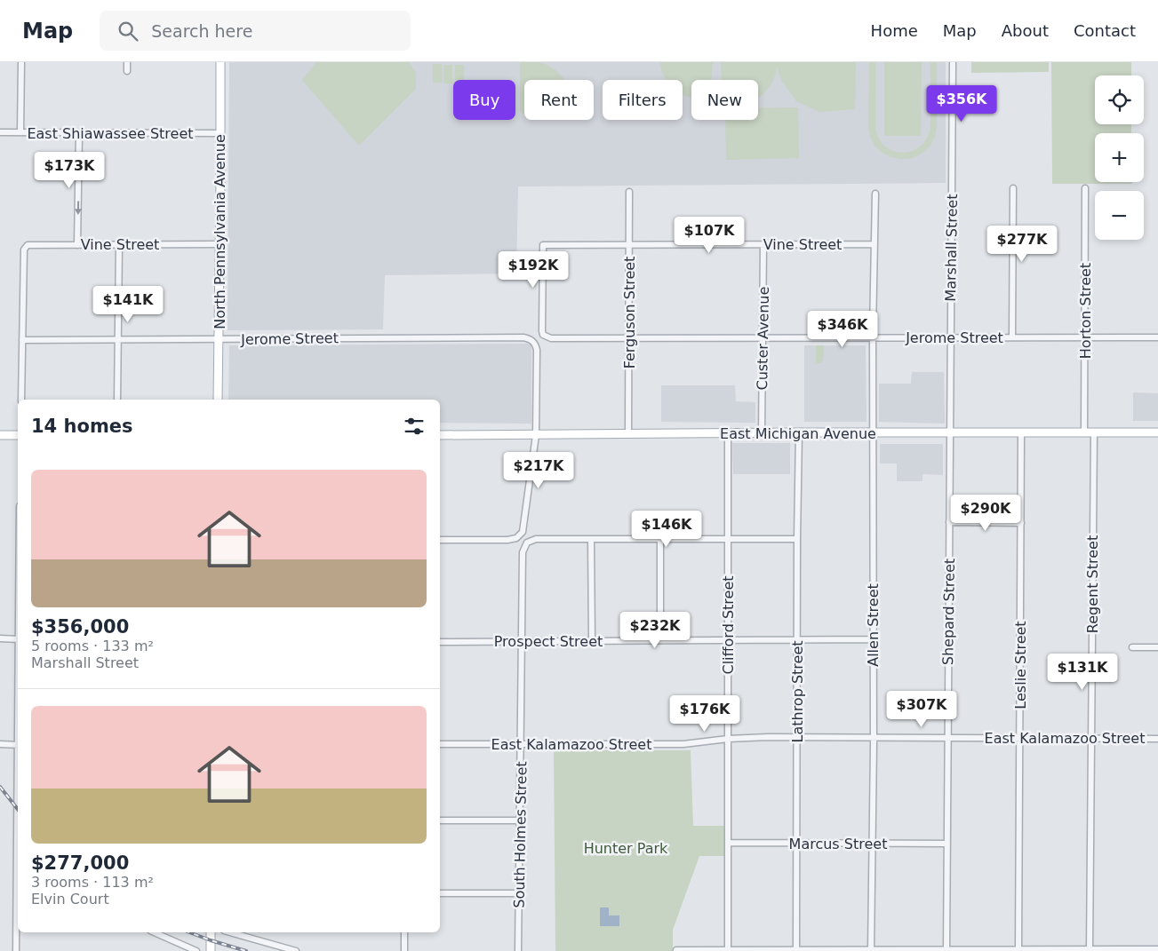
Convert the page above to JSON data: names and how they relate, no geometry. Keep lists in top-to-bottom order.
{
  "streets": {
    "main road": ["North Pennsylvania Avenue", "East Michigan Avenue"],
    "street": [
      "East Shiawassee Street",
      "Vine Street",
      "Marshall Street",
      "Horton Street",
      "Ferguson Street",
      "Jerome Street",
      "Custer Avenue",
      "Regent Street",
      "Shepard Street",
      "Clifford Street",
      "Allen Street",
      "Prospect Street",
      "Leslie Street",
      "Lathrop Street",
      "East Kalamazoo Street",
      "South Holmes Street",
      "Marcus Street"
    ]
  },
  "crossings": [
    ["East Shiawassee Street", "North Pennsylvania Avenue"],
    ["North Pennsylvania Avenue", "Vine Street"],
    ["North Pennsylvania Avenue", "Jerome Street"],
    ["Vine Street", "Ferguson Street"],
    ["Vine Street", "Jerome Street"],
    ["Vine Street", "Custer Avenue"],
    ["Vine Street", "Allen Street"],
    ["Marshall Street", "Jerome Street"],
    ["Marshall Street", "East Michigan Avenue"],
    ["Marshall Street", "Shepard Street"],
    ["Horton Street", "Jerome Street"],
    ["Horton Street", "East Michigan Avenue"],
    ["Ferguson Street", "Jerome Street"],
    ["Ferguson Street", "East Michigan Avenue"],
    ["Jerome Street", "Custer Avenue"],
    ["Jerome Street", "East Michigan Avenue"],
    ["Jerome Street", "Allen Street"],
    ["Custer Avenue", "East Michigan Avenue"],
    ["East Michigan Avenue", "Regent Street"],
    ["East Michigan Avenue", "Shepard Street"],
    ["East Michigan Avenue", "Clifford Street"],
    ["East Michigan Avenue", "Allen Street"],
    ["East Michigan Avenue", "Leslie Street"],
    ["East Michigan Avenue", "Lathrop Street"],
    ["Regent Street", "East Kalamazoo Street"],
    ["Shepard Street", "East Kalamazoo Street"],
    ["Shepard Street", "Marcus Street"],
    ["Clifford Street", "Prospect Street"],
    ["Clifford Street", "East Kalamazoo Street"],
    ["Clifford Street", "Marcus Street"],
    ["Allen Street", "Prospect Street"],
    ["Allen Street", "East Kalamazoo Street"],
    ["Allen Street", "Marcus Street"],
    ["Prospect Street", "Lathrop Street"],
    ["Prospect Street", "South Holmes Street"],
    ["Leslie Street", "East Kalamazoo Street"],
    ["Lathrop Street", "East Kalamazoo Street"],
    ["Lathrop Street", "Marcus Street"],
    ["East Kalamazoo Street", "South Holmes Street"]
  ],
  "parks": ["Hunter Park"],
  "page": {
    "header": "Map",
    "search": "Search here",
    "nav": [
      "Home",
      "Map",
      "About",
      "Contact"
    ],
    "map_buttons": ["+", "−"],
    "chip": [
      "Buy",
      "Rent",
      "Filters",
      "New"
    ],
    "price": [
      "$356K",
      "$173K",
      "$107K",
      "$277K",
      "$192K",
      "$141K",
      "$346K",
      "$217K",
      "$290K",
      "$146K",
      "$232K",
      "$131K",
      "$307K",
      "$176K"
    ],
    "heading": "14 homes",
    "list": [
      {
        "name": "$356,000",
        "note": "5 rooms · 133 m² · Marshall Street"
      },
      {
        "name": "$277,000",
        "note": "3 rooms · 113 m² · Elvin Court"
      }
    ]
  }
}
